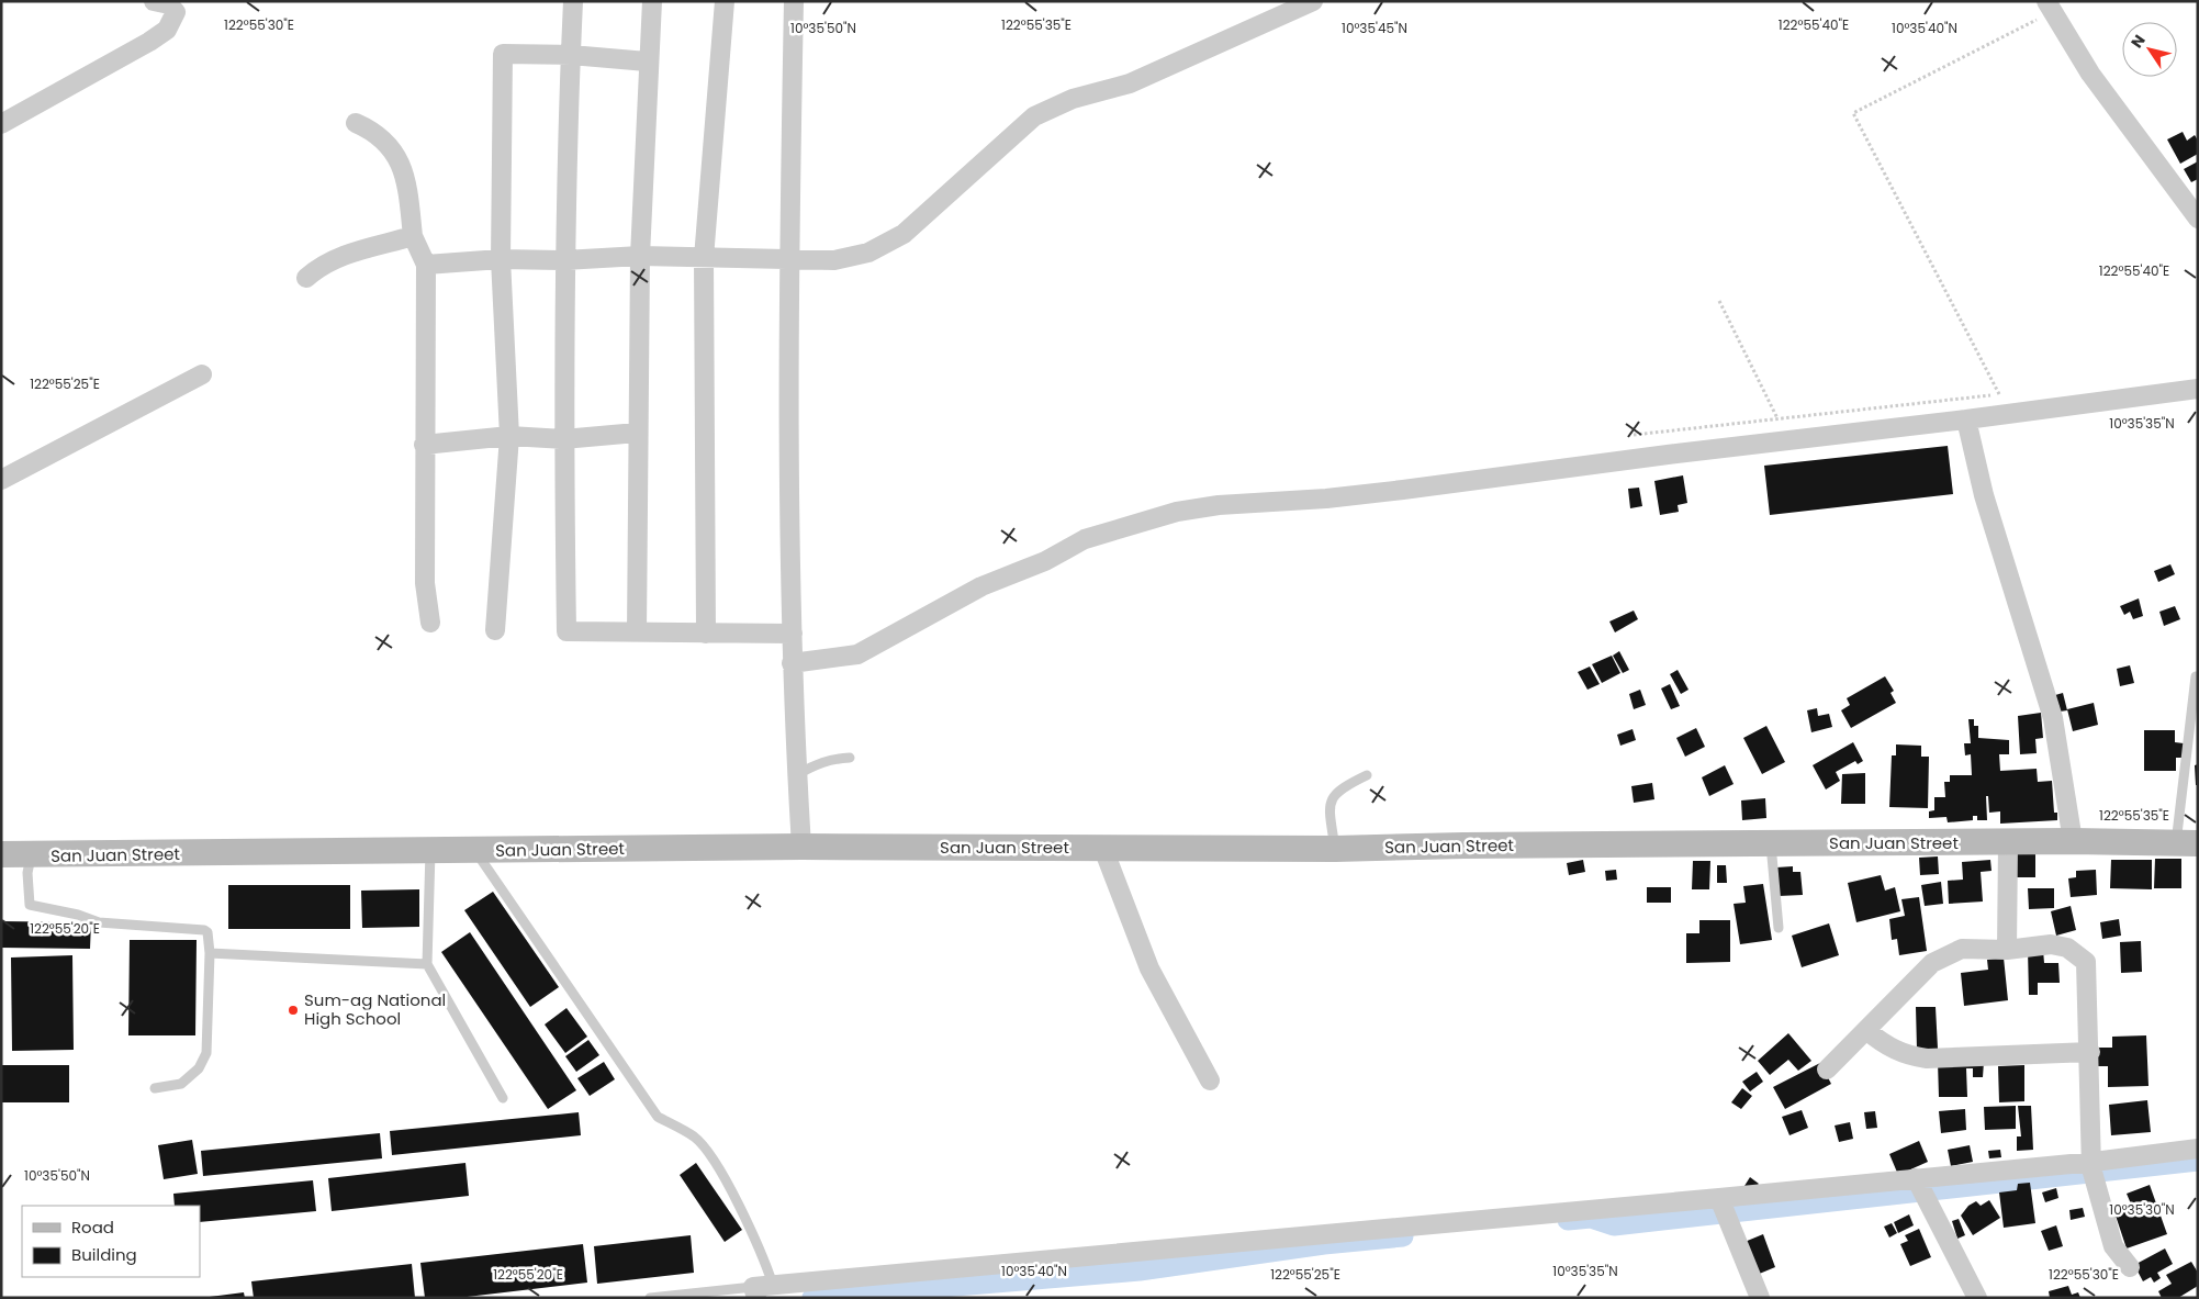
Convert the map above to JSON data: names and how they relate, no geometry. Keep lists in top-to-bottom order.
{
  "streets": {
    "main road": ["San Juan Street"]
  },
  "places": ["Sum-ag National High School"],
  "legend": ["Road", "Building"],
  "north": "top left",
  "coordinates": [
    "122°55'30\"E",
    "122°55'35\"E",
    "122°55'40\"E",
    "10°35'50\"N",
    "10°35'45\"N",
    "10°35'40\"N",
    "122°55'25\"E",
    "10°35'35\"N",
    "122°55'20\"E",
    "10°35'30\"N"
  ]
}
